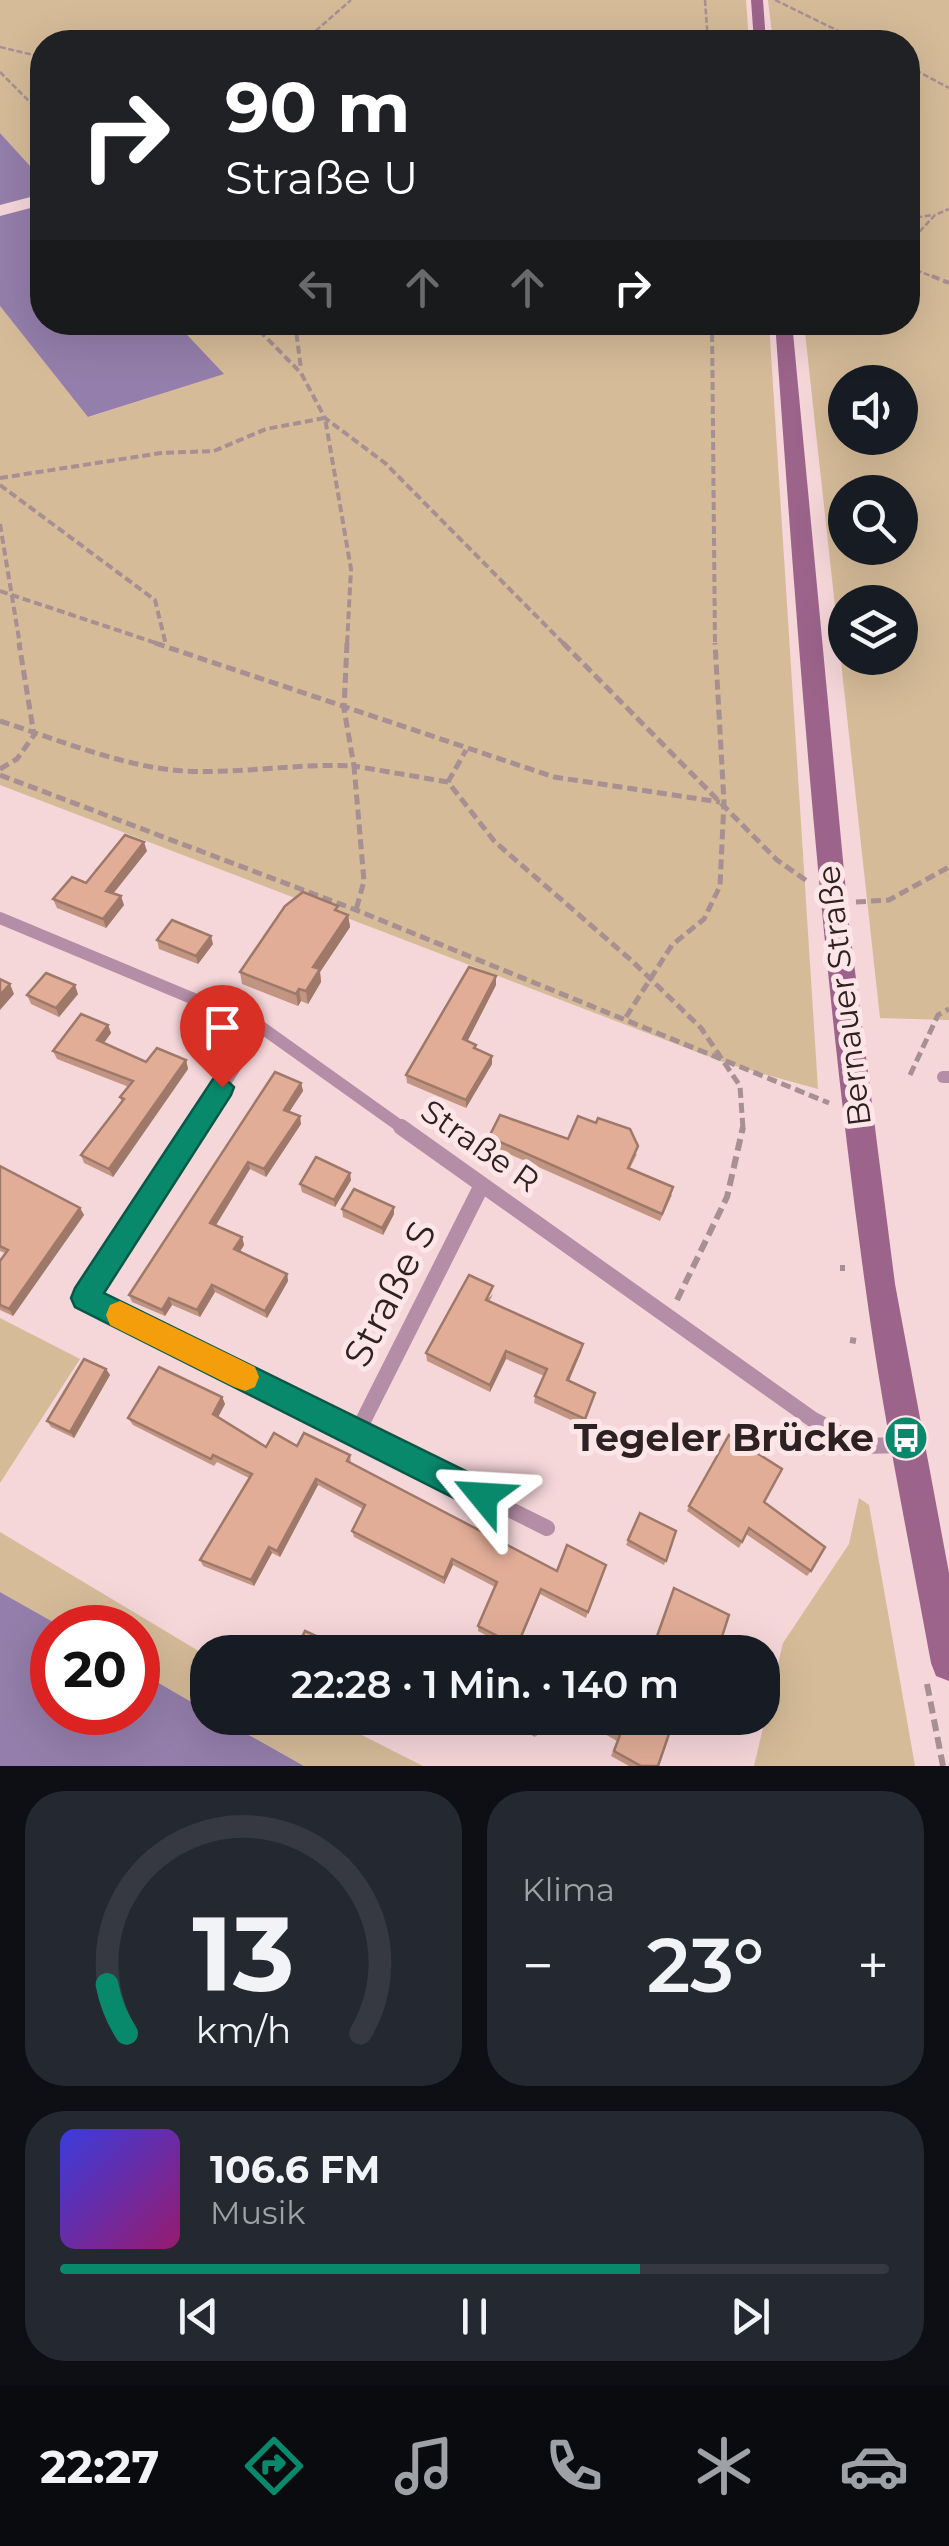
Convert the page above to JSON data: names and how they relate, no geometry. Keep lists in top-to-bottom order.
{
  "streets": {
    "main road": ["Bernauer Straße"],
    "lane": ["Straße R", "Straße S"]
  },
  "crossings": [
    ["Bernauer Straße", "Straße R"],
    ["Straße R", "Straße S"]
  ],
  "places": {
    "bus stop": ["Tegeler Brücke"]
  },
  "page": {
    "turn": ["90 m", "Straße U"],
    "limit": "20",
    "trip": "22:28 · 1 Min. · 140 m",
    "tile": "Klima",
    "heat": ["−", "23°", "+"],
    "song": ["106.6 FM", "Musik"],
    "tabs": "22:27",
    "gauge": ["13", "km/h"]
  }
}
